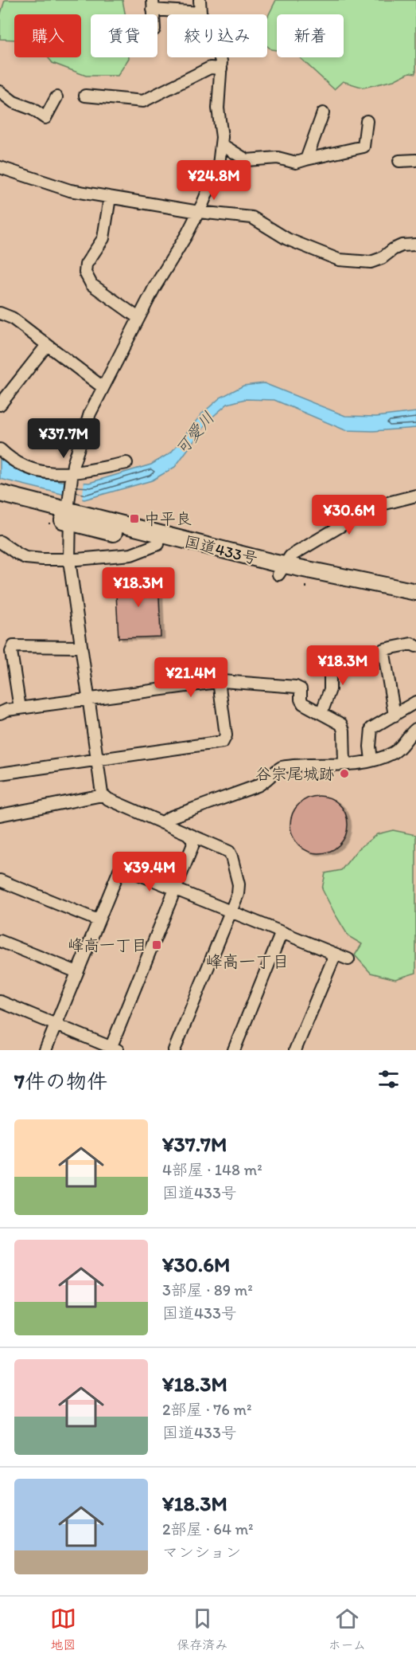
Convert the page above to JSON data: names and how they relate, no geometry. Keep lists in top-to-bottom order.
{
  "streets": {
    "highway": ["国道433号"]
  },
  "districts": ["峰高一丁目"],
  "water": ["可愛川"],
  "places": {
    "transit": ["中平良", "峰高一丁目"],
    "other": ["谷宗尾城跡"]
  },
  "page": {
    "chip": [
      "購入",
      "賃貸",
      "絞り込み",
      "新着"
    ],
    "price": [
      "¥24.8M",
      "¥37.7M",
      "¥30.6M",
      "¥18.3M",
      "¥18.3M",
      "¥21.4M",
      "¥39.4M"
    ],
    "heading": "7件の物件",
    "list": [
      {
        "name": "¥37.7M",
        "note": "4部屋 · 148 m² · 国道433号"
      },
      {
        "name": "¥30.6M",
        "note": "3部屋 · 89 m² · 国道433号"
      },
      {
        "name": "¥18.3M",
        "note": "2部屋 · 76 m² · 国道433号"
      },
      {
        "name": "¥18.3M",
        "note": "2部屋 · 64 m² · マンション"
      }
    ],
    "tabs": ["地図", "保存済み", "ホーム"]
  }
}
